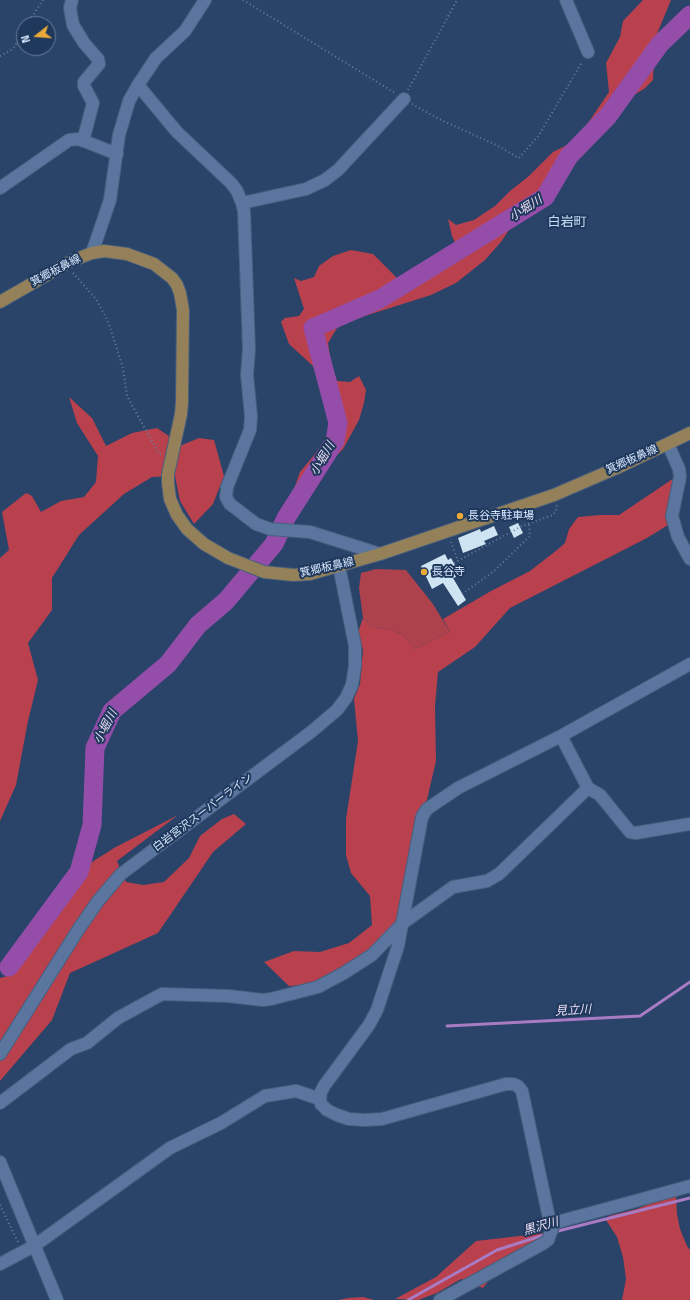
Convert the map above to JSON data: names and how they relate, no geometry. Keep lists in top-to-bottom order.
{
  "streets": {
    "main road": ["箕郷板鼻線"],
    "street": ["白岩宮沢スーパーライン"]
  },
  "crossings": [
    ["箕郷板鼻線", "白岩宮沢スーパーライン"]
  ],
  "districts": ["白岩町"],
  "water": ["小堀川", "見立川", "黒沢川"],
  "places": ["長谷寺駐車場", "長谷寺"],
  "north": "left"
}
